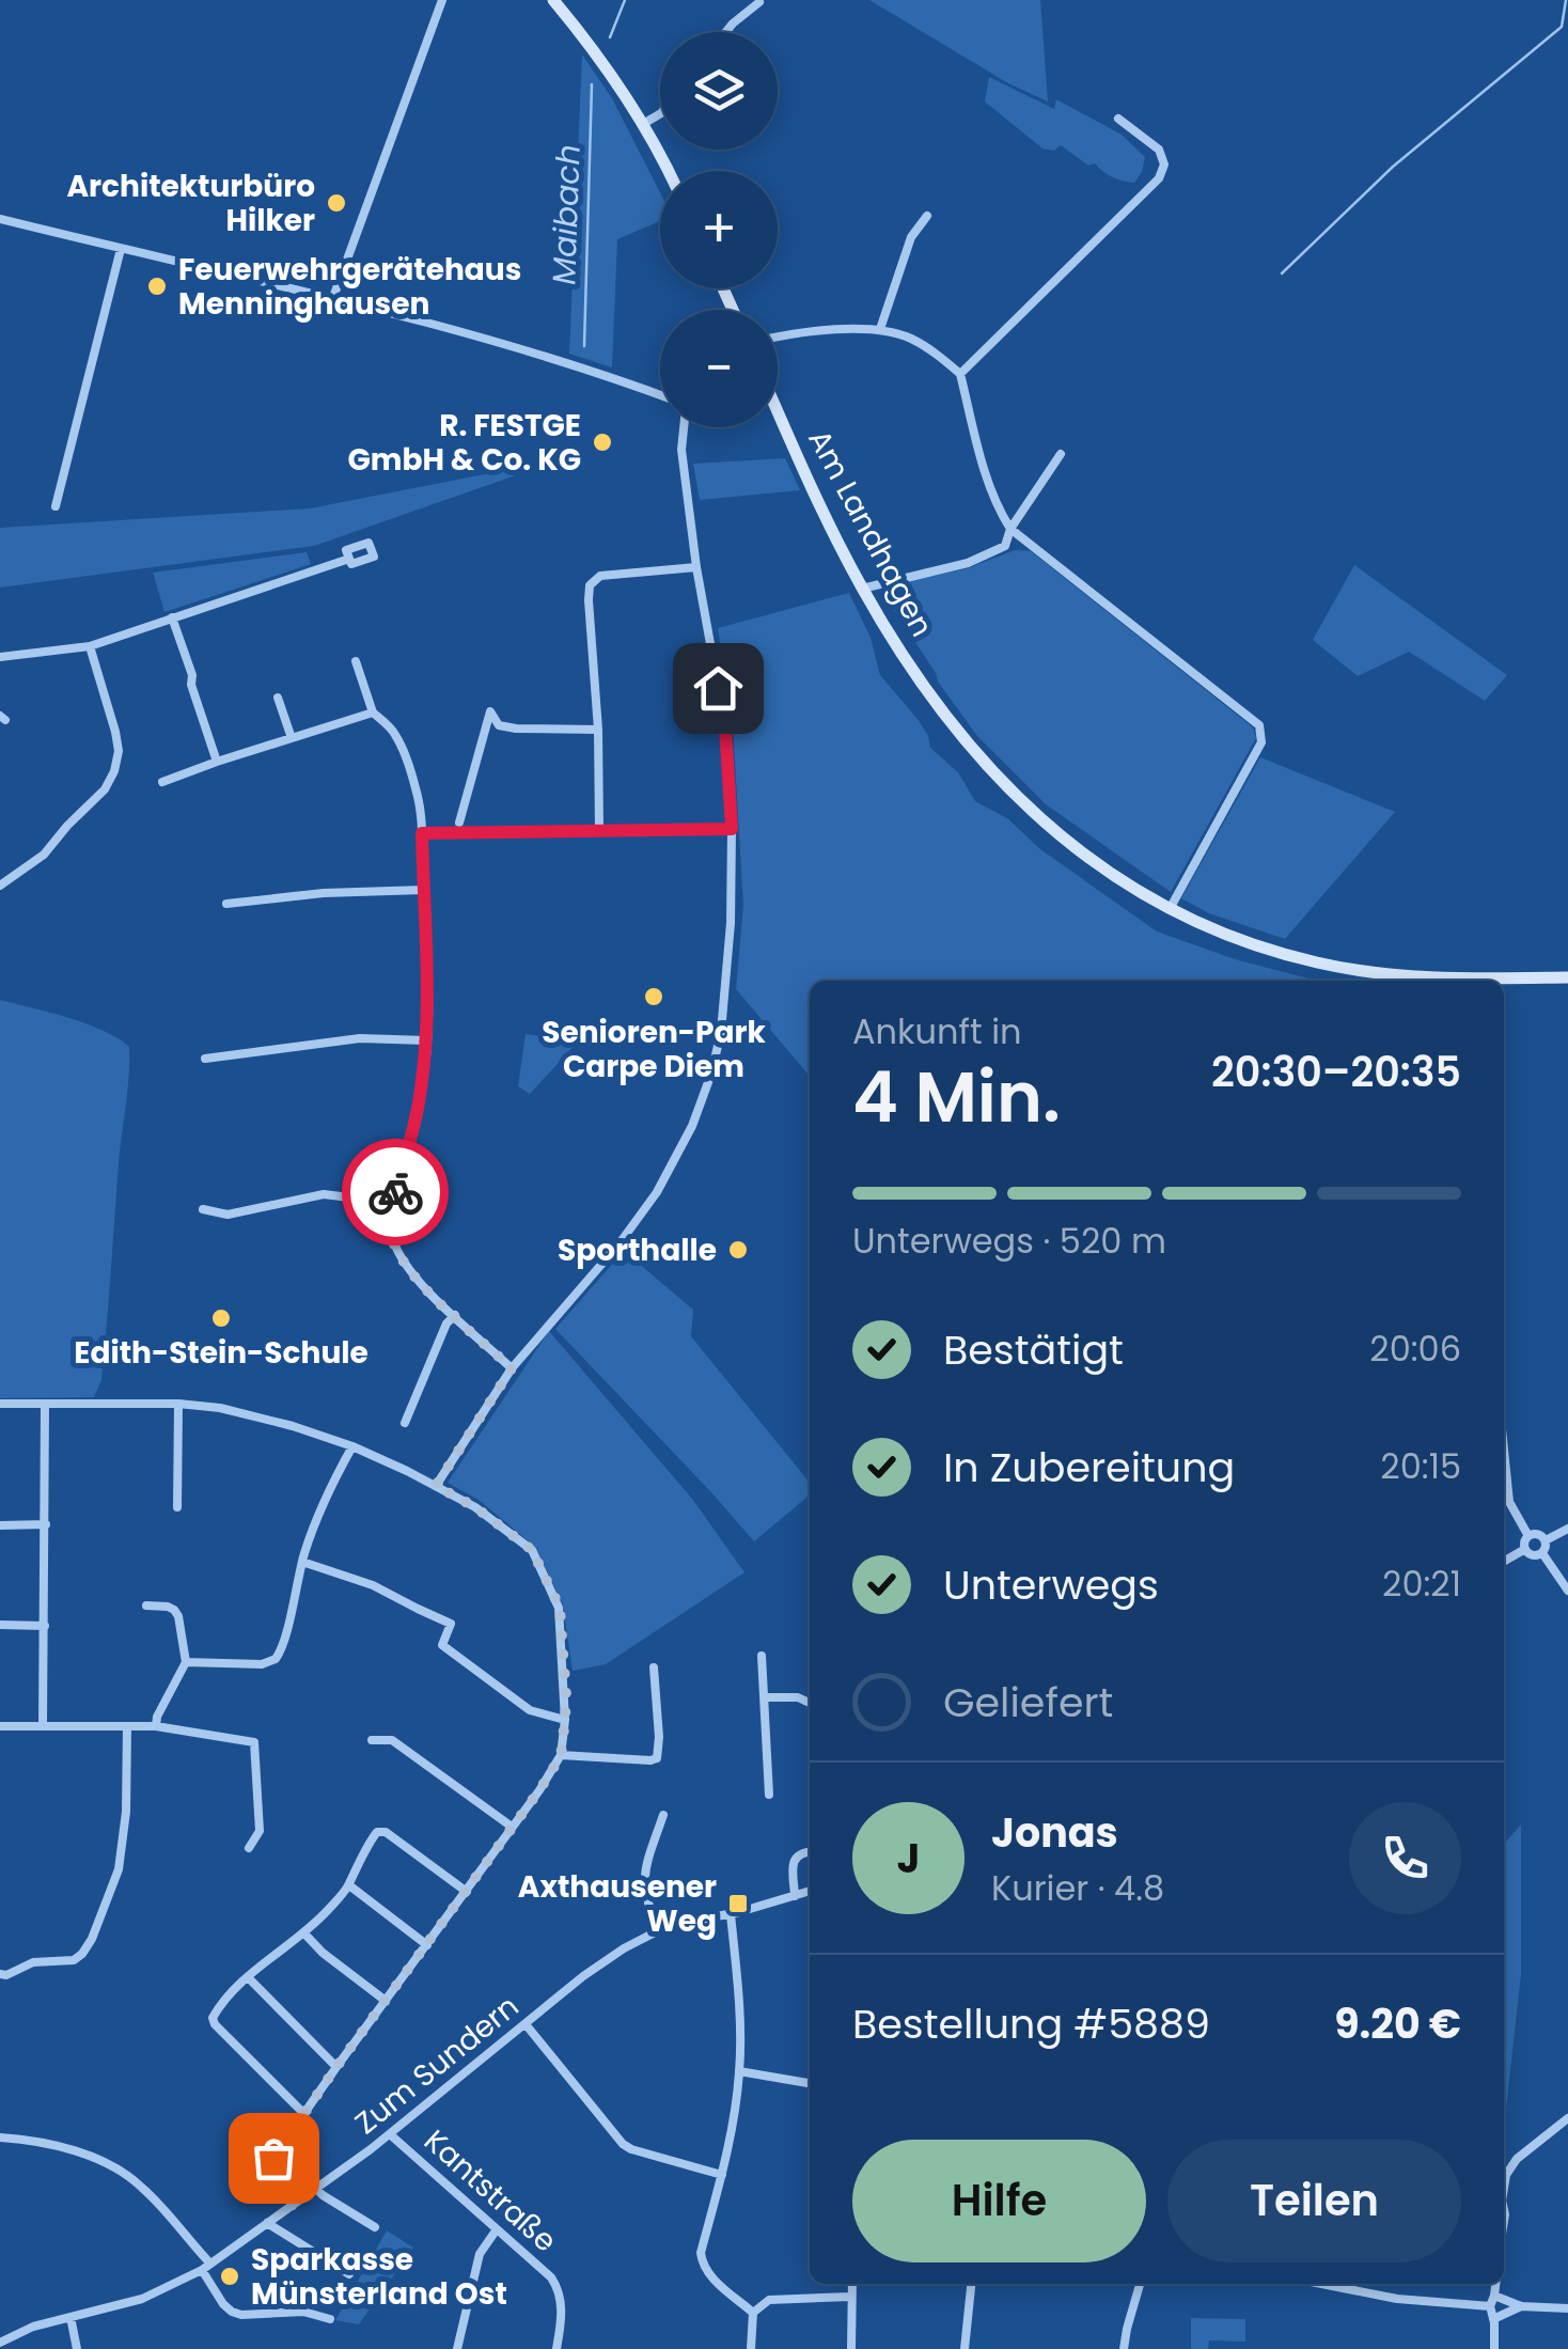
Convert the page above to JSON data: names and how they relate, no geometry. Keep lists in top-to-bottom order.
{
  "streets": {
    "street": ["Am Landhagen", "Zum Sundern", "Kantstraße"]
  },
  "crossings": [
    ["Zum Sundern", "Kantstraße"]
  ],
  "water": ["Maibach"],
  "places": {
    "other": [
      "Architekturbüro Hilker",
      "Feuerwehrgerätehaus Menninghausen",
      "R. FESTGE GmbH & Co. KG",
      "Senioren-Park Carpe Diem",
      "Sporthalle",
      "Edith-Stein-Schule",
      "Sparkasse Münsterland Ost"
    ],
    "transit": ["Axthausener Weg"]
  },
  "page": {
    "map_buttons": ["+", "−"],
    "heading": ["4 Min.", "Ankunft in", "20:30–20:35"],
    "panel": [
      "Jonas",
      "Kurier · 4.8",
      "Bestellung #5889",
      "9.20 €"
    ],
    "bar": "Unterwegs · 520 m",
    "list": [
      ["Bestätigt", "20:06"],
      ["In Zubereitung", "20:15"],
      ["Unterwegs", "20:21"],
      "Geliefert"
    ],
    "round": "J",
    "buttons": ["Hilfe", "Teilen"]
  }
}
